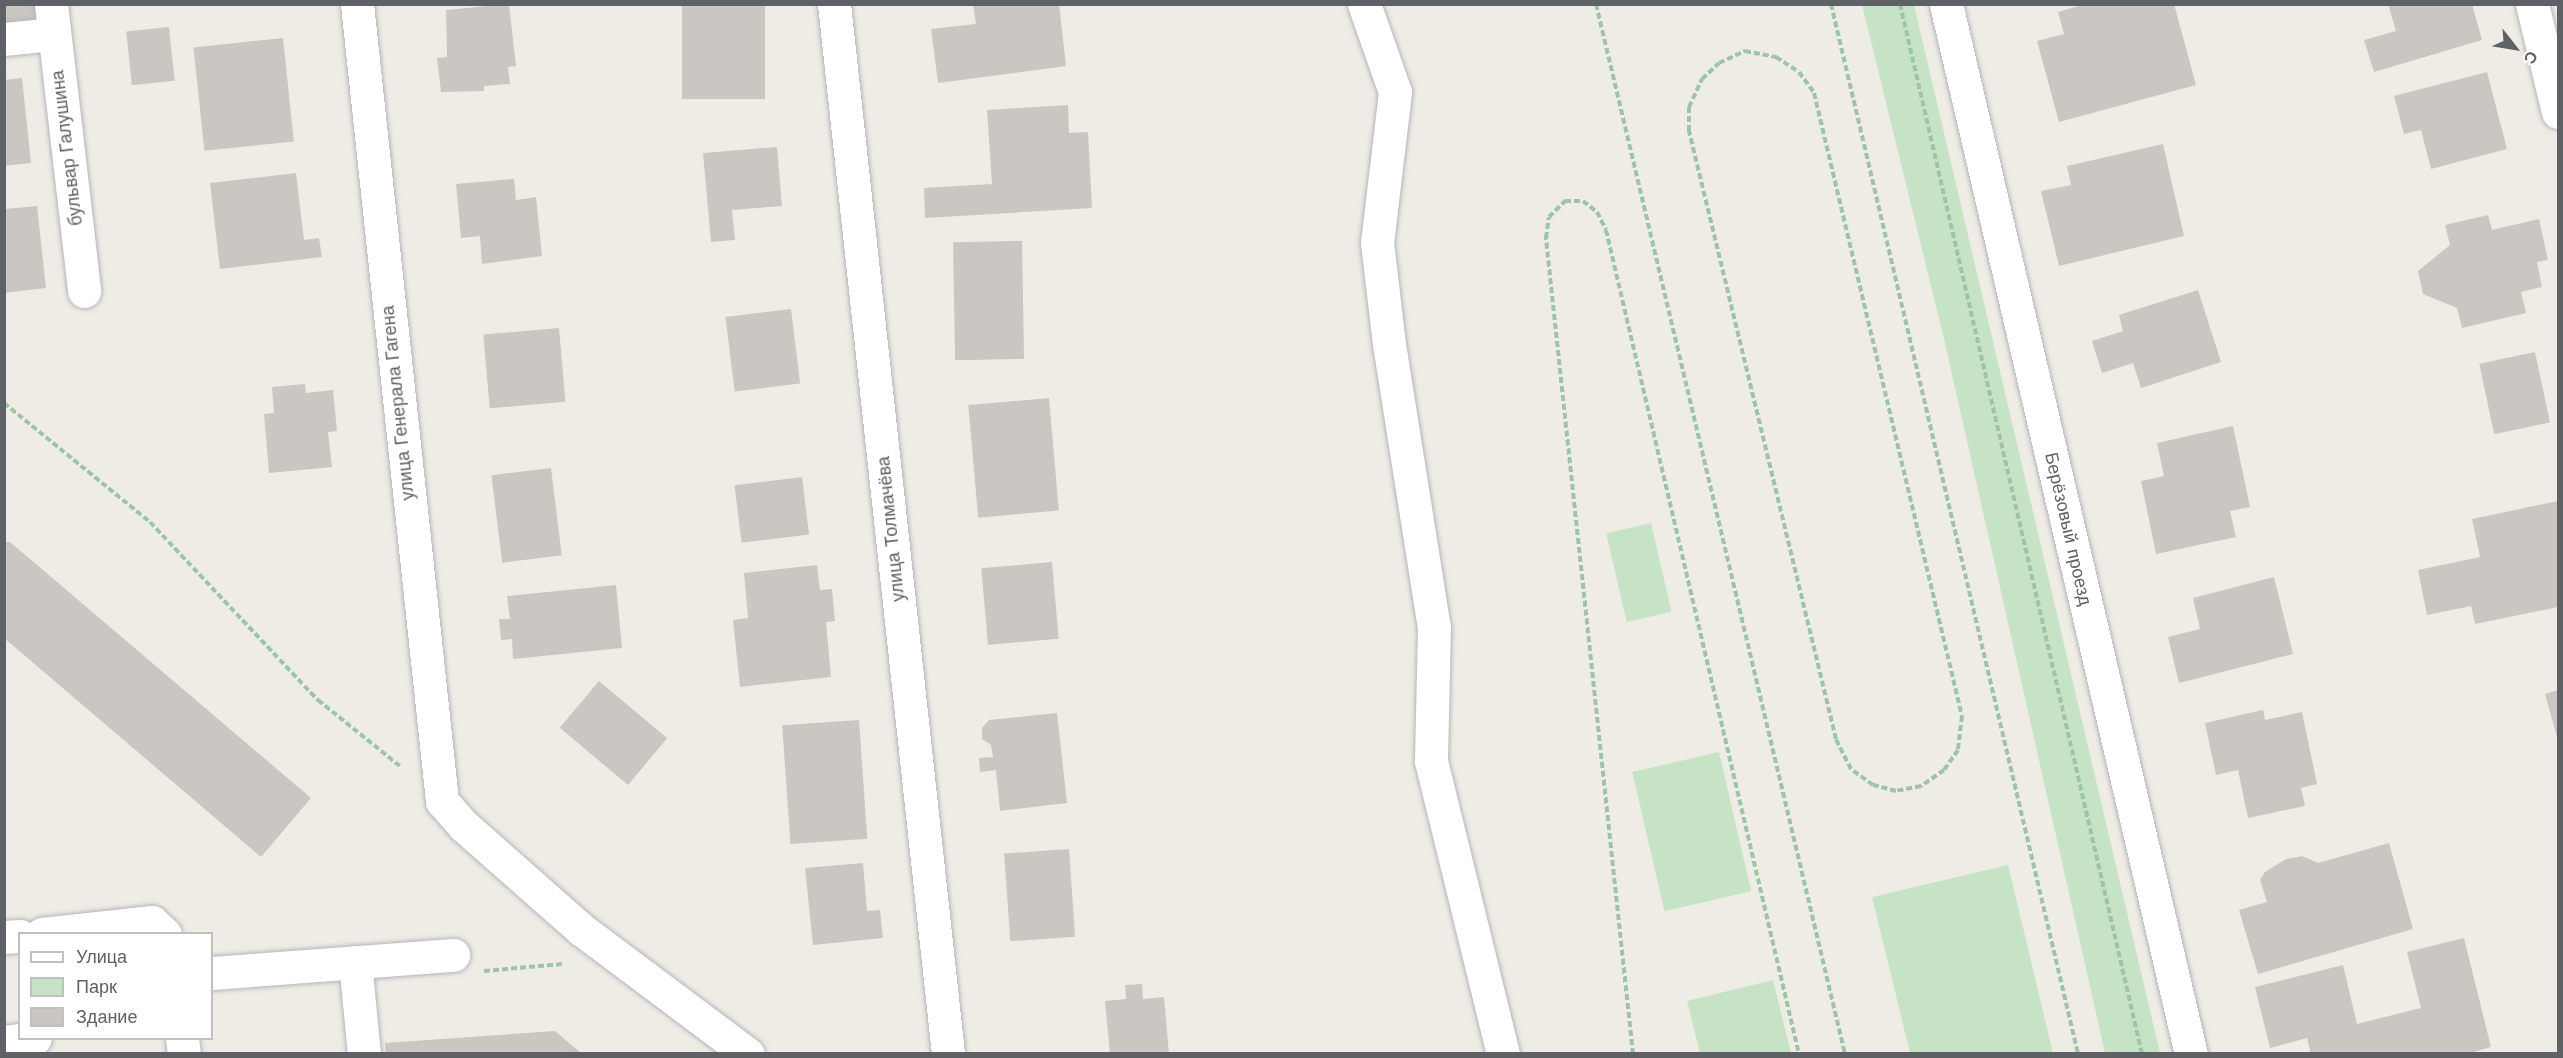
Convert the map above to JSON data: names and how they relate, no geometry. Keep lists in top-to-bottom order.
{
  "streets": {
    "street": [
      "бульвар Галушина",
      "улица Генерала Гагена",
      "улица Толмачёва",
      "Берёзовый проезд"
    ]
  },
  "legend": ["Улица", "Парк", "Здание"],
  "north": "bottom right"
}
